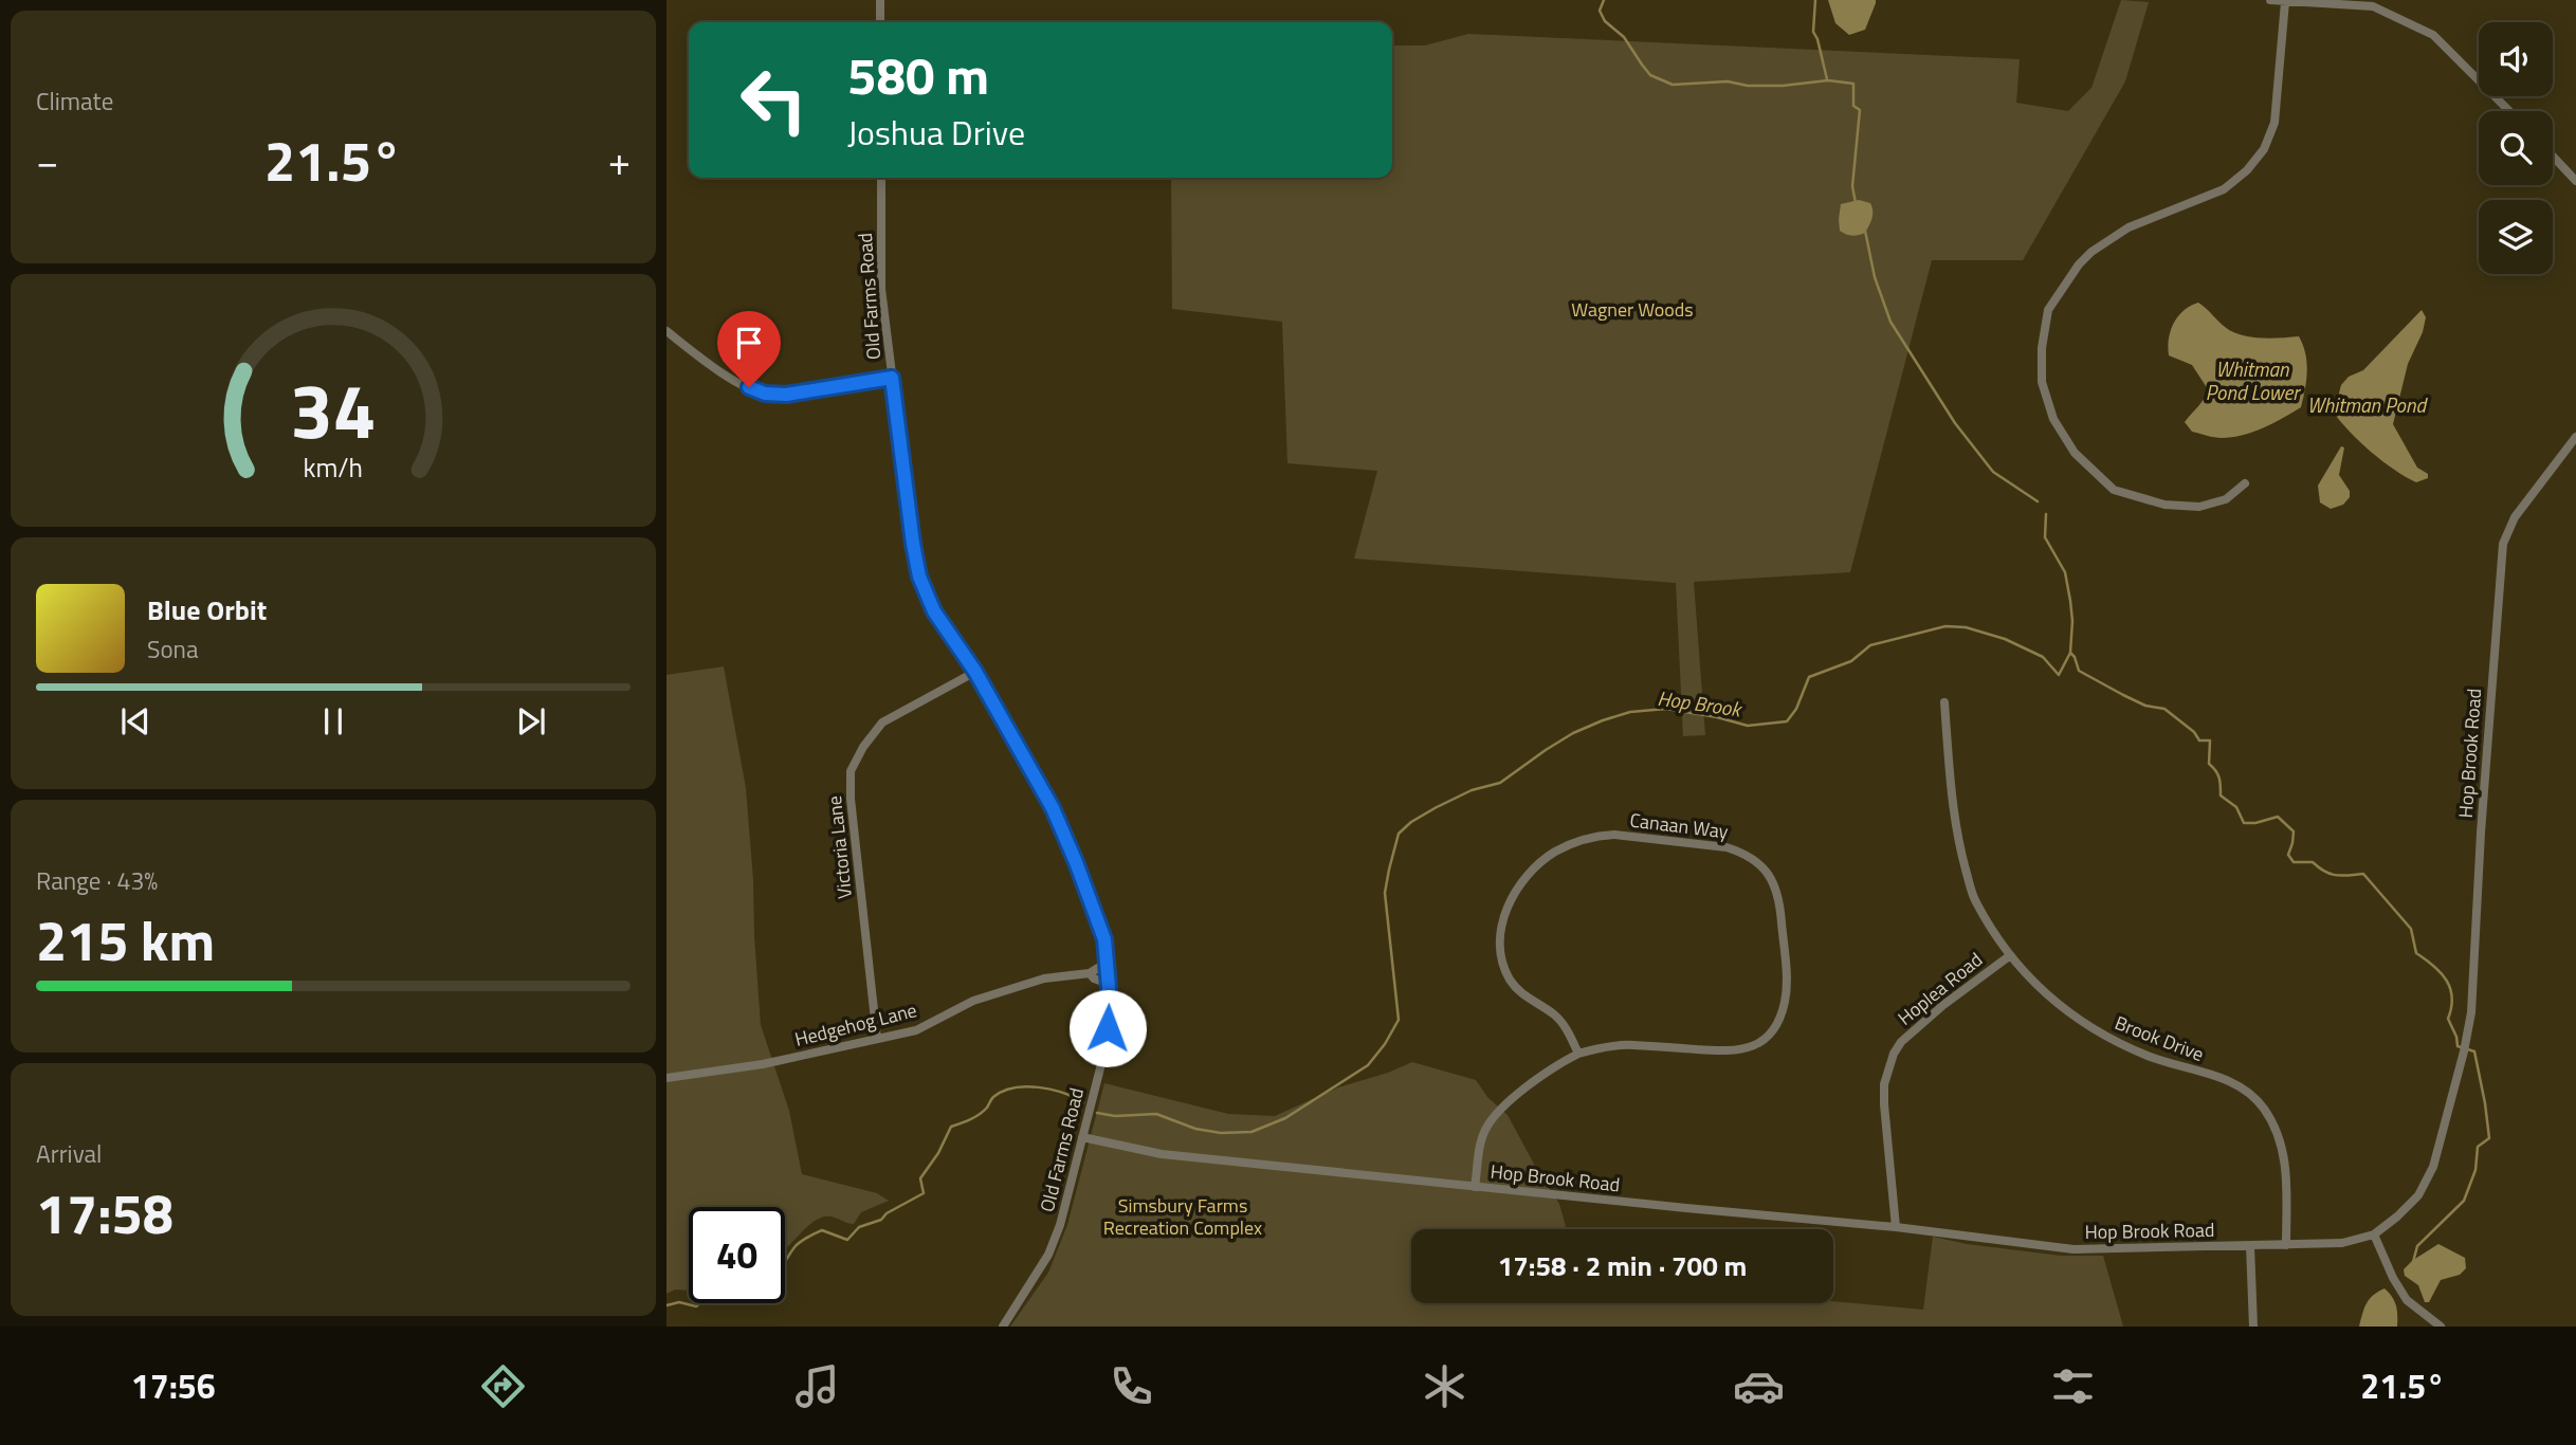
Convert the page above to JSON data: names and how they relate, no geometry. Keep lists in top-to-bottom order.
{
  "streets": {
    "street": [
      "Old Farms Road",
      "Hop Brook Road",
      "Canaan Way",
      "Victoria Lane",
      "Hoplea Road",
      "Hedgehog Lane",
      "Brook Drive"
    ]
  },
  "crossings": [
    ["Old Farms Road", "Hop Brook Road"],
    ["Old Farms Road", "Victoria Lane"],
    ["Old Farms Road", "Hedgehog Lane"],
    ["Hop Brook Road", "Canaan Way"],
    ["Hop Brook Road", "Hoplea Road"],
    ["Hop Brook Road", "Brook Drive"],
    ["Victoria Lane", "Hedgehog Lane"],
    ["Hoplea Road", "Brook Drive"]
  ],
  "water": ["Whitman Pond Lower", "Whitman Pond", "Hop Brook"],
  "parks": ["Wagner Woods", "Simsbury Farms Recreation Complex"],
  "page": {
    "tile": [
      "Climate",
      ["Range · 43%", "215 km"],
      ["Arrival", "17:58"]
    ],
    "turn": ["580 m", "Joshua Drive"],
    "heat": ["−", "21.5°", "+"],
    "song": ["Blue Orbit", "Sona"],
    "limit": "40",
    "trip": "17:58 · 2 min · 700 m",
    "tabs": ["17:56", "21.5°"],
    "gauge": ["34", "km/h"]
  }
}
